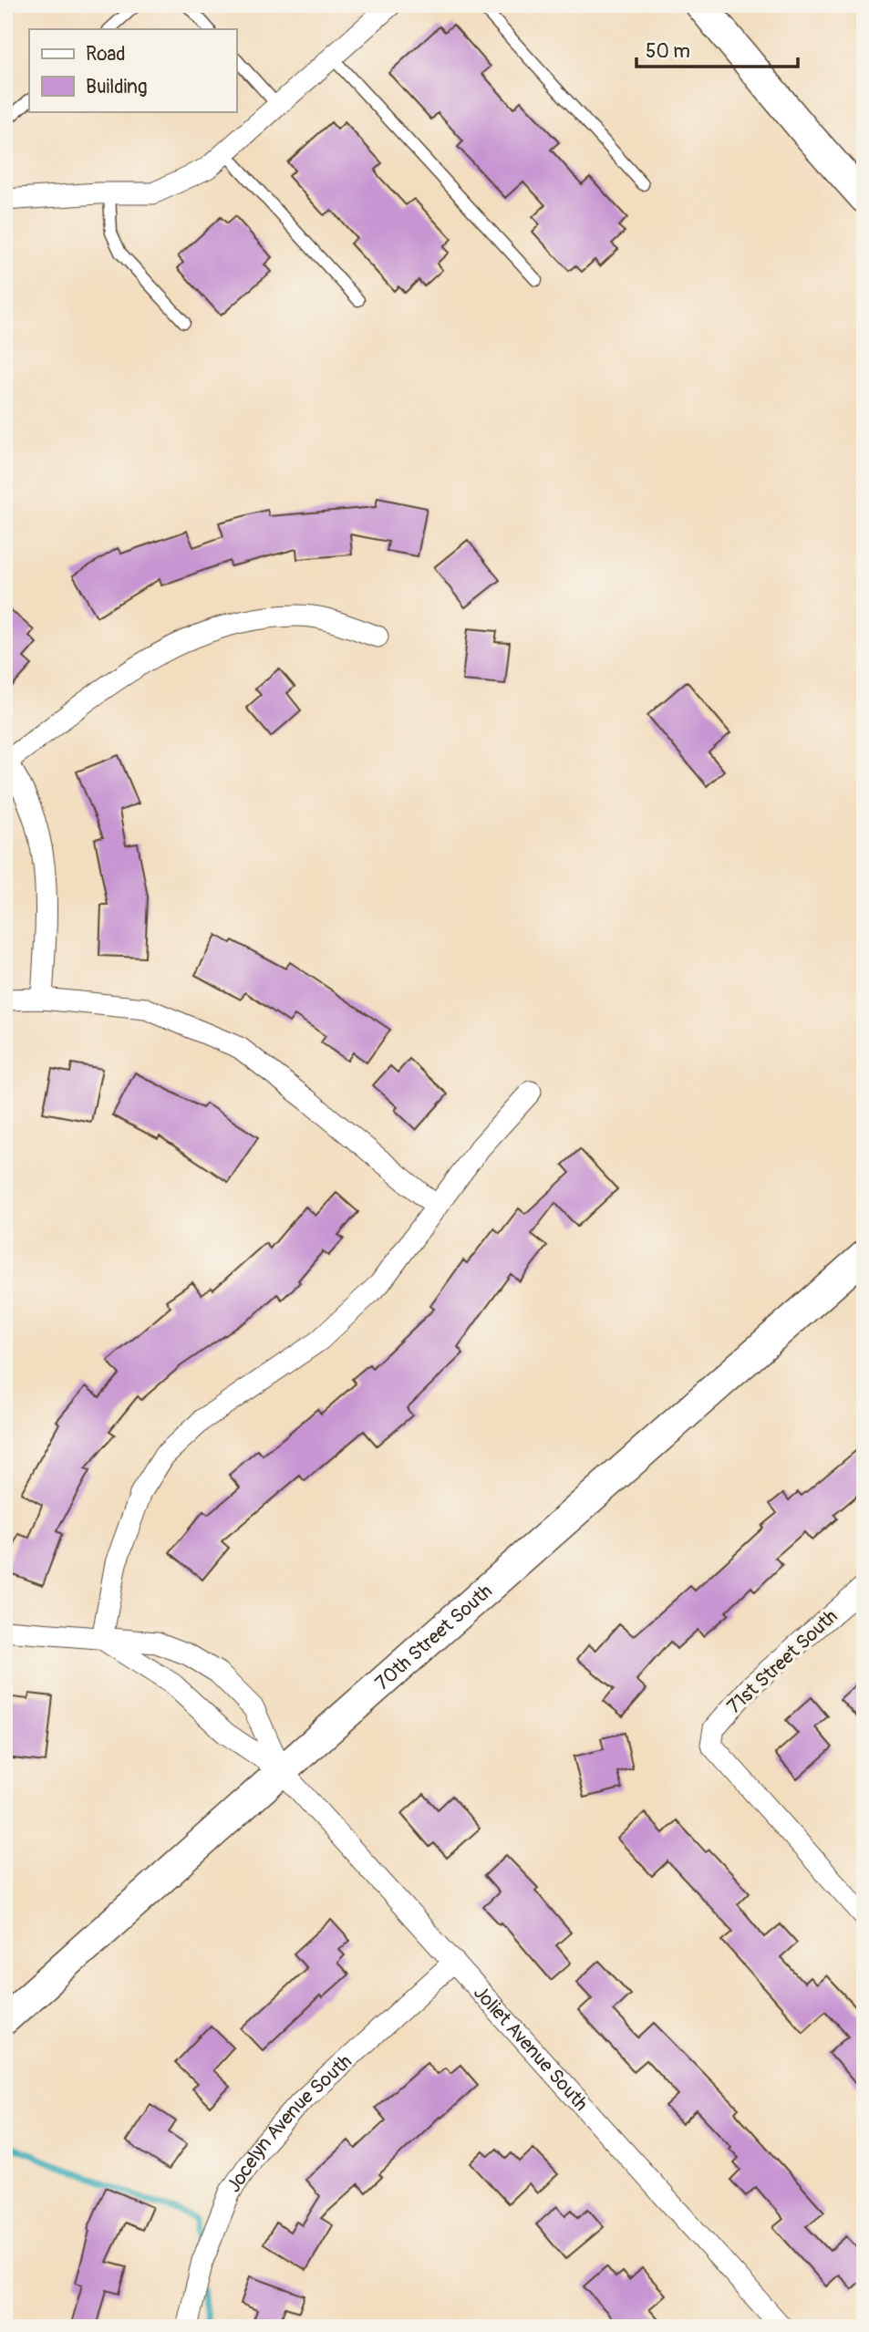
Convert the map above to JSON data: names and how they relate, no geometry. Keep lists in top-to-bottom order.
{
  "streets": {
    "main road": ["70th Street South"],
    "street": ["71st Street South", "Joliet Avenue South", "Jocelyn Avenue South"]
  },
  "crossings": [
    ["70th Street South", "Joliet Avenue South"],
    ["Joliet Avenue South", "Jocelyn Avenue South"]
  ],
  "legend": ["Road", "Building"],
  "scale_bar": "50 m"
}
